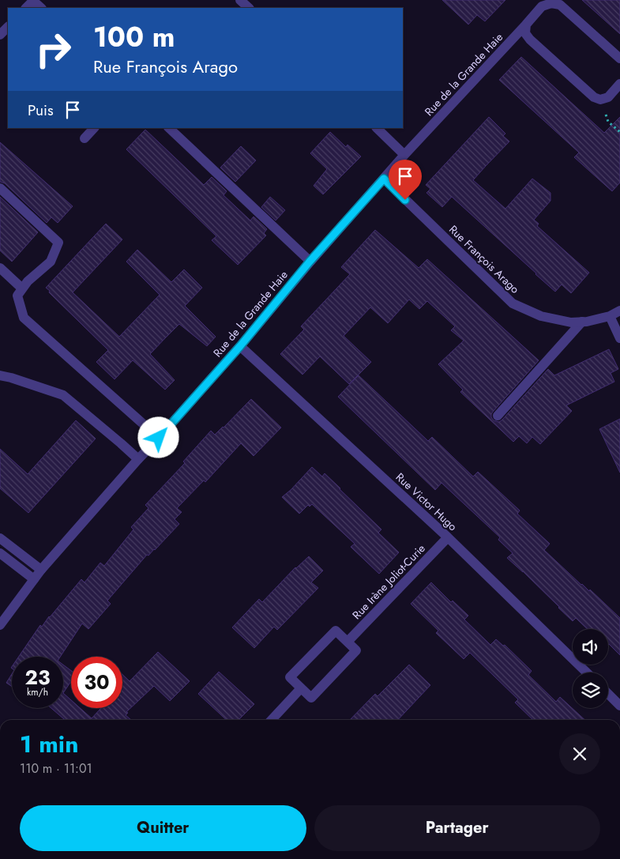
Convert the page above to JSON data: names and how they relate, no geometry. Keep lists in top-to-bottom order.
{
  "streets": {
    "street": [
      "Rue de la Grande Haie",
      "Rue François Arago",
      "Rue Victor Hugo",
      "Rue Irène Joliot-Curie"
    ]
  },
  "crossings": [
    ["Rue de la Grande Haie", "Rue François Arago"],
    ["Rue de la Grande Haie", "Rue Victor Hugo"],
    ["Rue Victor Hugo", "Rue Irène Joliot-Curie"]
  ],
  "page": {
    "turn": ["100 m", "Rue François Arago"],
    "then": "Puis",
    "speed": "23 km/h",
    "limit": "30",
    "heading": ["1 min", "110 m · 11:01"],
    "buttons": ["Quitter", "Partager"]
  }
}
